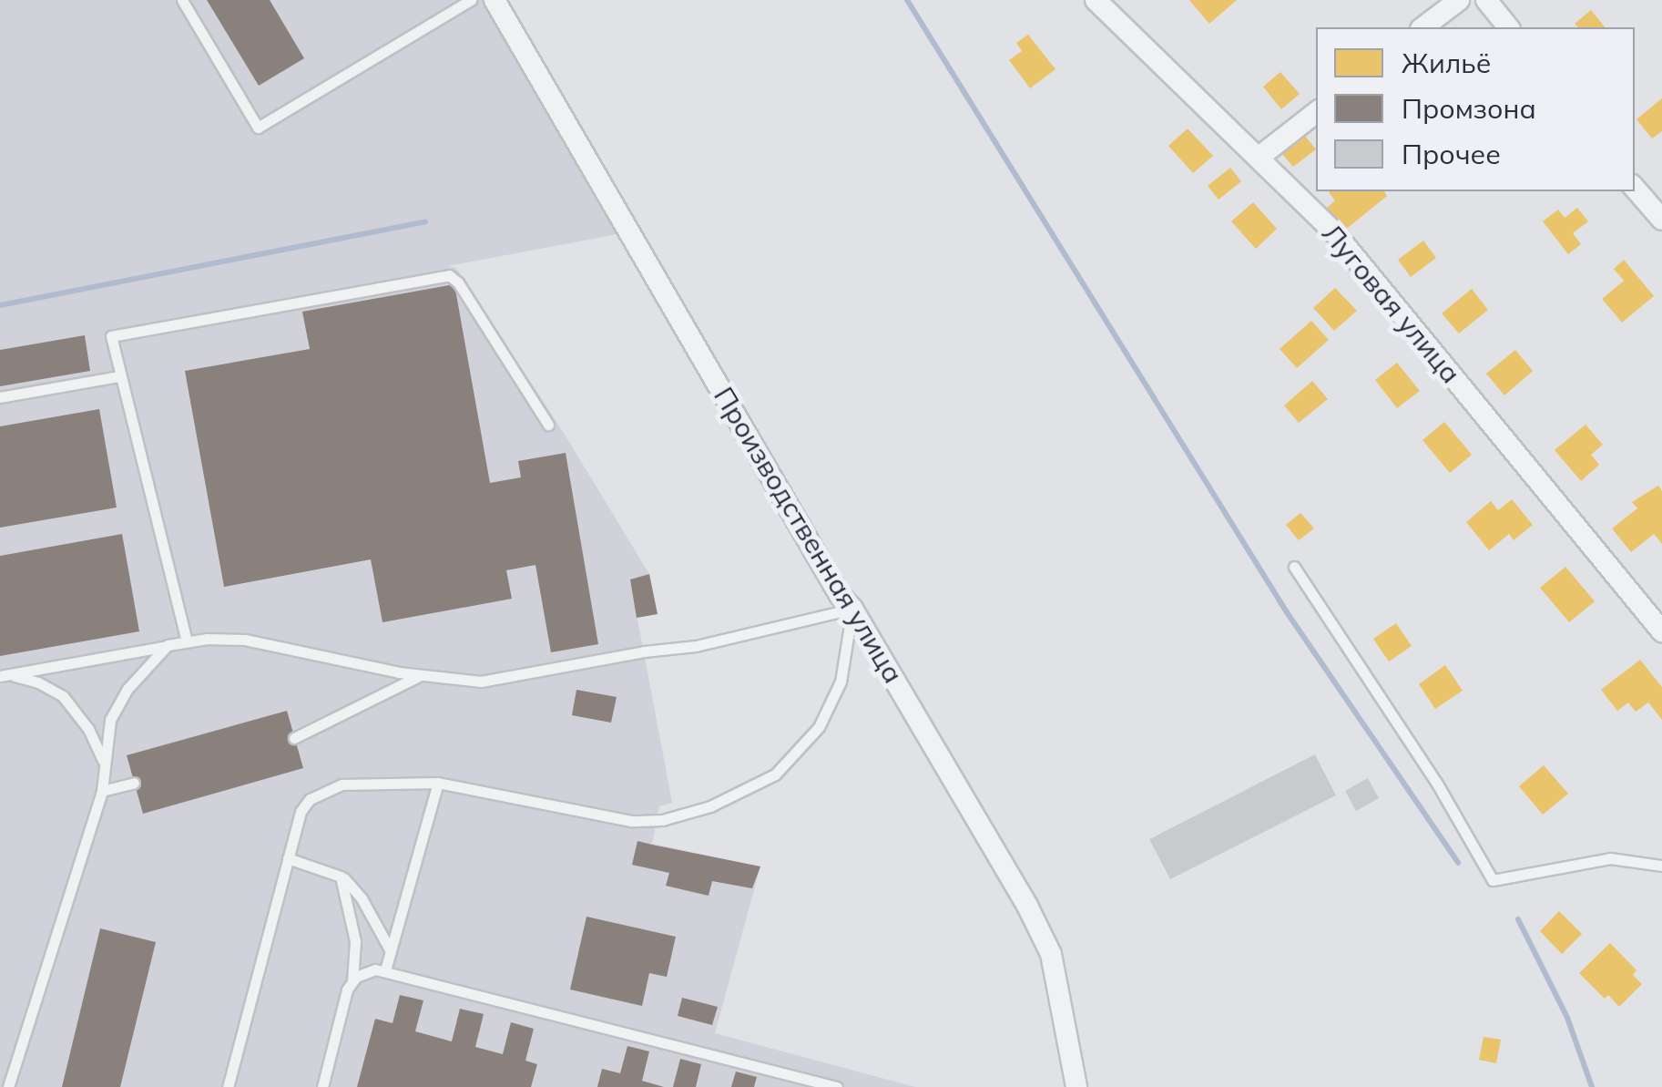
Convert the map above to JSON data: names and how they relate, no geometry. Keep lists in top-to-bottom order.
{
  "streets": {
    "street": ["Луговая улица", "Производственная улица"]
  },
  "legend": ["Жильё", "Промзона", "Прочее"]
}
